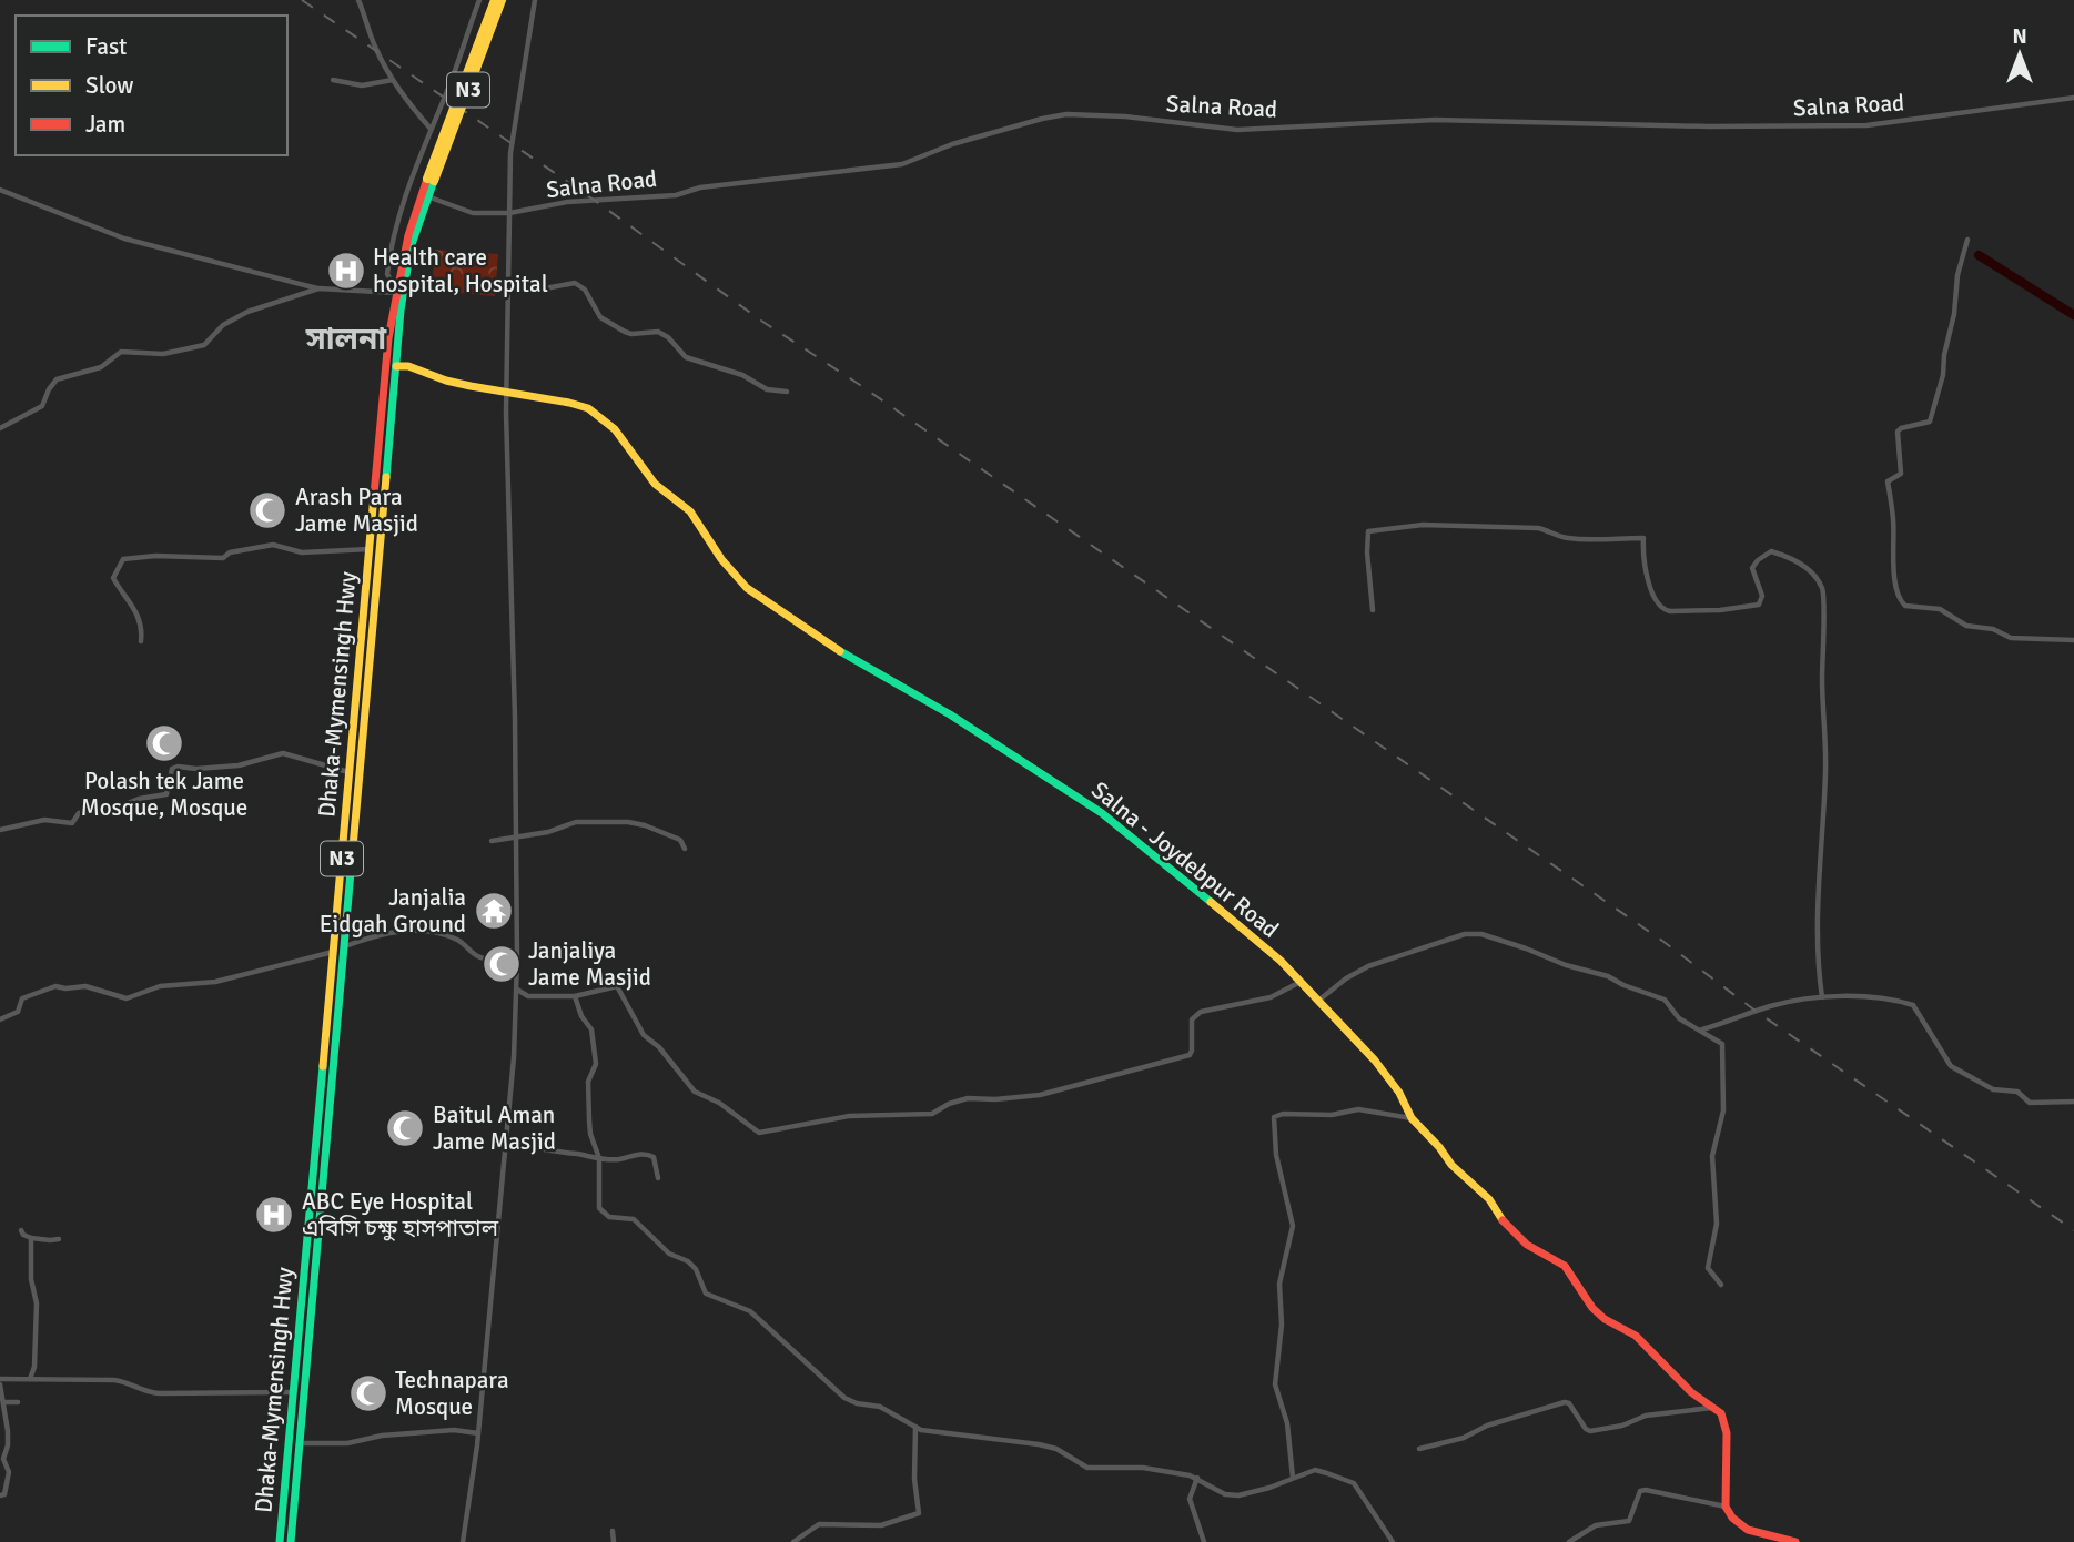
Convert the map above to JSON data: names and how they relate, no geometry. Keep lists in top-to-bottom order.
{
  "streets": {
    "main road": ["N3", "Dhaka-Mymensingh Hwy", "Salna - Joydebpur Road"],
    "street": ["Salna Road"]
  },
  "crossings": [
    ["N3", "Dhaka-Mymensingh Hwy"],
    ["Salna Road", "Dhaka-Mymensingh Hwy"],
    ["Dhaka-Mymensingh Hwy", "Salna - Joydebpur Road"]
  ],
  "districts": ["সালনা"],
  "places": {
    "hospital": ["Health care hospital, Hospital", "ABC Eye Hospital এবিসি চক্ষু হাসপাতাল"],
    "mosque": [
      "Arash Para Jame Masjid",
      "Polash tek Jame Mosque, Mosque",
      "Janjaliya Jame Masjid",
      "Baitul Aman Jame Masjid",
      "Technapara Mosque"
    ],
    "temple": ["Janjalia Eidgah Ground"]
  },
  "legend": ["Fast", "Slow", "Jam"],
  "north": "top"
}
